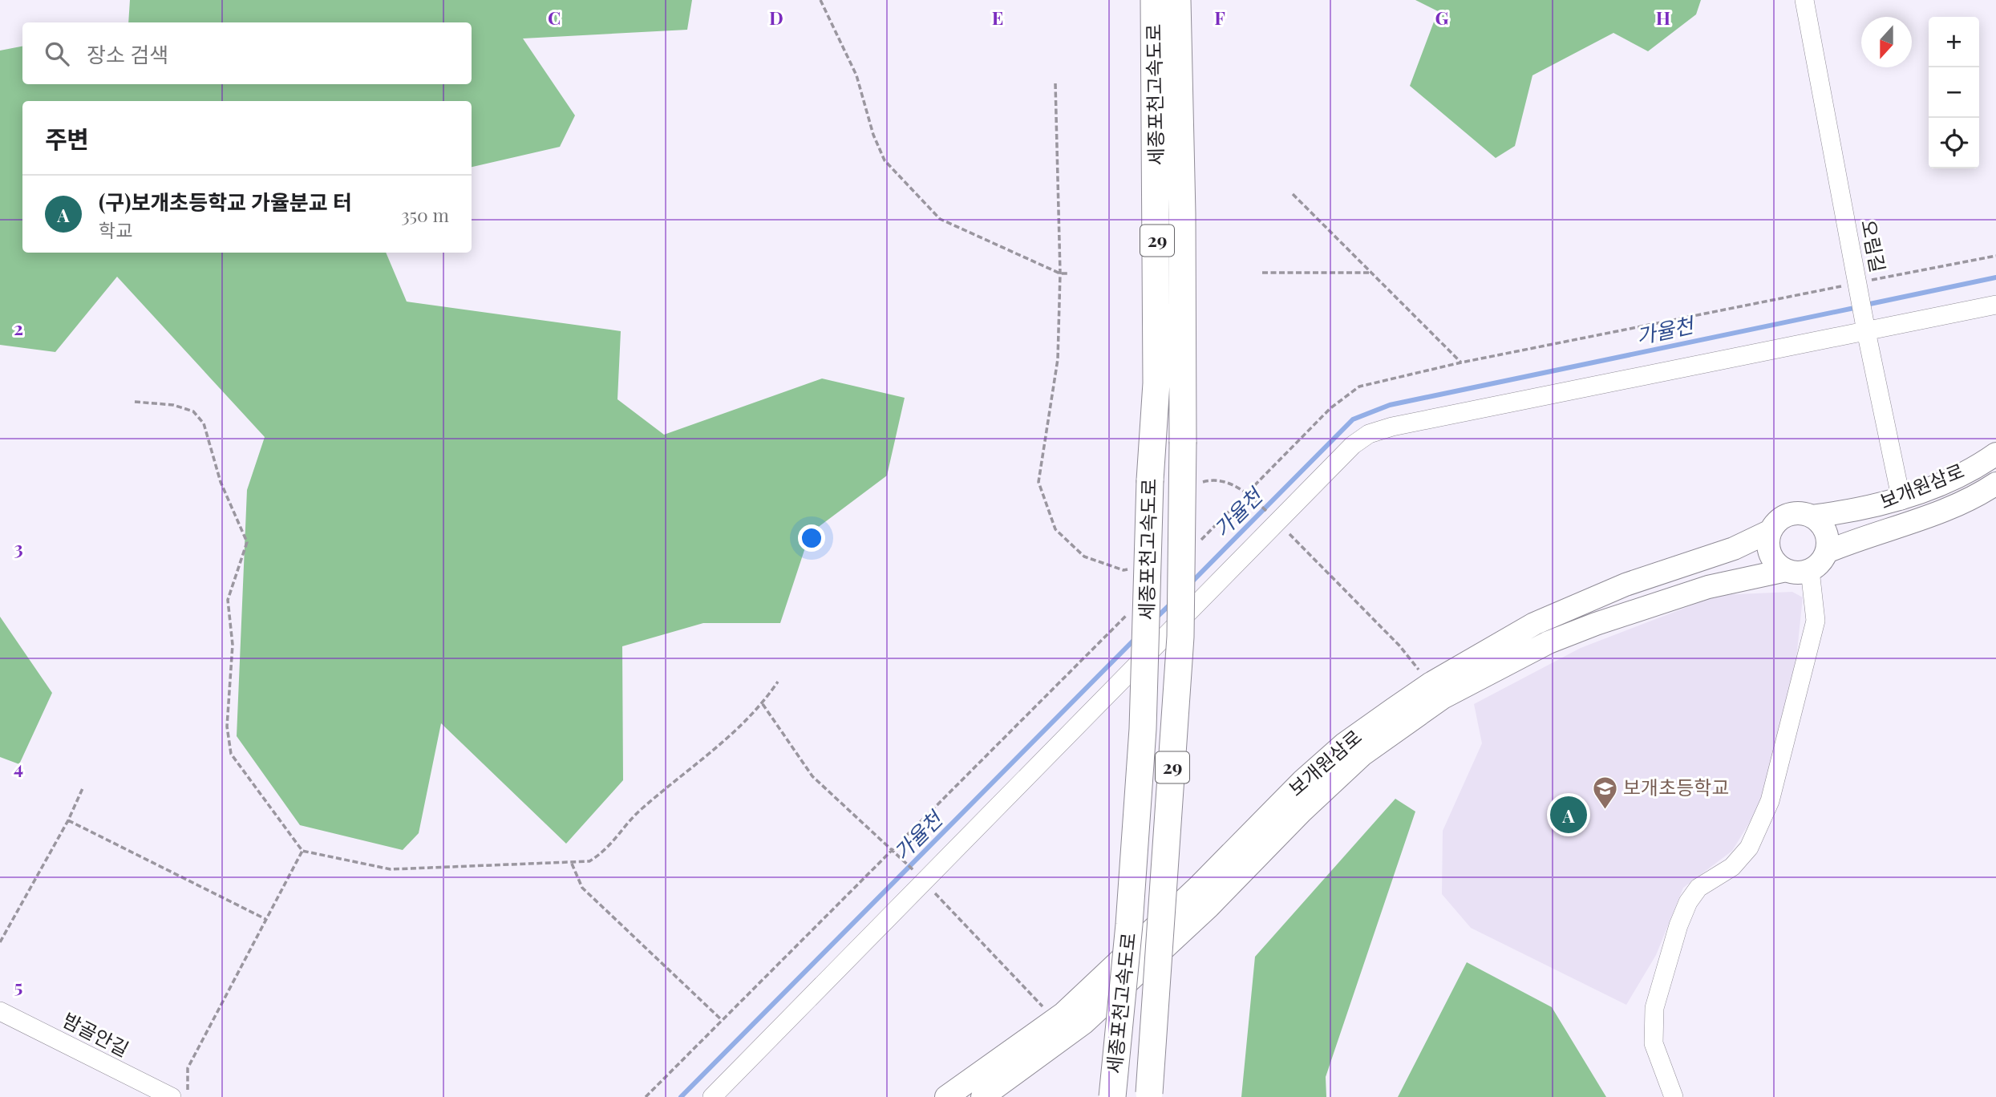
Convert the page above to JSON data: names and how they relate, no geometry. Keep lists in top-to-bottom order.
{
  "streets": {
    "highway": ["세종포천고속도로", "29"],
    "main road": ["보개원삼로"],
    "street": ["오림길", "밤골안길"]
  },
  "crossings": [
    ["오림길", "보개원삼로"]
  ],
  "water": ["가율천"],
  "places": {
    "school or university": ["보개초등학교"]
  },
  "north": "bottom",
  "page": {
    "map_buttons": ["+", "−"],
    "search": "장소 검색",
    "heading": "주변",
    "list": [
      {
        "mark": "A",
        "name": "(구)보개초등학교 가율분교 터",
        "note": "학교",
        "value": "350 m"
      }
    ],
    "pins": "A"
  },
  "grid": {
    "columns": [
      "C",
      "D",
      "E",
      "F",
      "G",
      "H"
    ],
    "rows": [
      "2",
      "3",
      "4",
      "5"
    ]
  }
}
